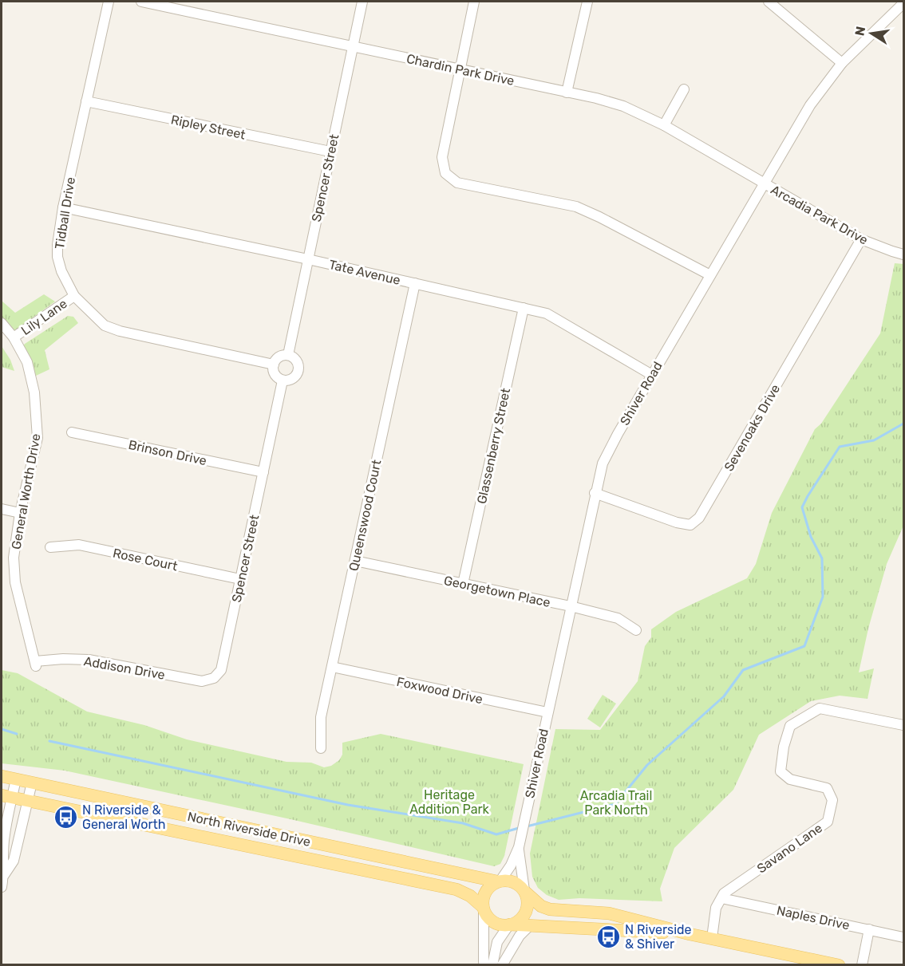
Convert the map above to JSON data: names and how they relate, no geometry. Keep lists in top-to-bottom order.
{
  "streets": {
    "main road": ["North Riverside Drive"],
    "street": [
      "Chardin Park Drive",
      "Ripley Street",
      "Spencer Street",
      "Tidball Drive",
      "Arcadia Park Drive",
      "Tate Avenue",
      "Lily Lane",
      "Shiver Road",
      "Sevenoaks Drive",
      "Glassenberry Street",
      "Brinson Drive",
      "General Worth Drive",
      "Queenswood Court",
      "Rose Court",
      "Georgetown Place",
      "Addison Drive",
      "Foxwood Drive",
      "Savano Lane",
      "Naples Drive"
    ]
  },
  "crossings": [
    ["Chardin Park Drive", "Spencer Street"],
    ["Chardin Park Drive", "Arcadia Park Drive"],
    ["Chardin Park Drive", "Shiver Road"],
    ["Ripley Street", "Spencer Street"],
    ["Ripley Street", "Tidball Drive"],
    ["Spencer Street", "Tidball Drive"],
    ["Spencer Street", "Tate Avenue"],
    ["Spencer Street", "Brinson Drive"],
    ["Spencer Street", "Rose Court"],
    ["Spencer Street", "Addison Drive"],
    ["Tidball Drive", "Tate Avenue"],
    ["Tidball Drive", "Lily Lane"],
    ["Arcadia Park Drive", "Shiver Road"],
    ["Arcadia Park Drive", "Sevenoaks Drive"],
    ["Tate Avenue", "Shiver Road"],
    ["Tate Avenue", "Glassenberry Street"],
    ["Tate Avenue", "Queenswood Court"],
    ["Lily Lane", "General Worth Drive"],
    ["Shiver Road", "Sevenoaks Drive"],
    ["Shiver Road", "Georgetown Place"],
    ["Shiver Road", "Foxwood Drive"],
    ["Shiver Road", "North Riverside Drive"],
    ["Glassenberry Street", "Georgetown Place"],
    ["General Worth Drive", "Addison Drive"],
    ["Queenswood Court", "Georgetown Place"],
    ["Queenswood Court", "Foxwood Drive"],
    ["Savano Lane", "Naples Drive"]
  ],
  "parks": ["Heritage Addition Park", "Arcadia Trail Park North"],
  "places": {
    "bus stop": ["N Riverside & General Worth", "N Riverside & Shiver"]
  },
  "north": "left"
}
